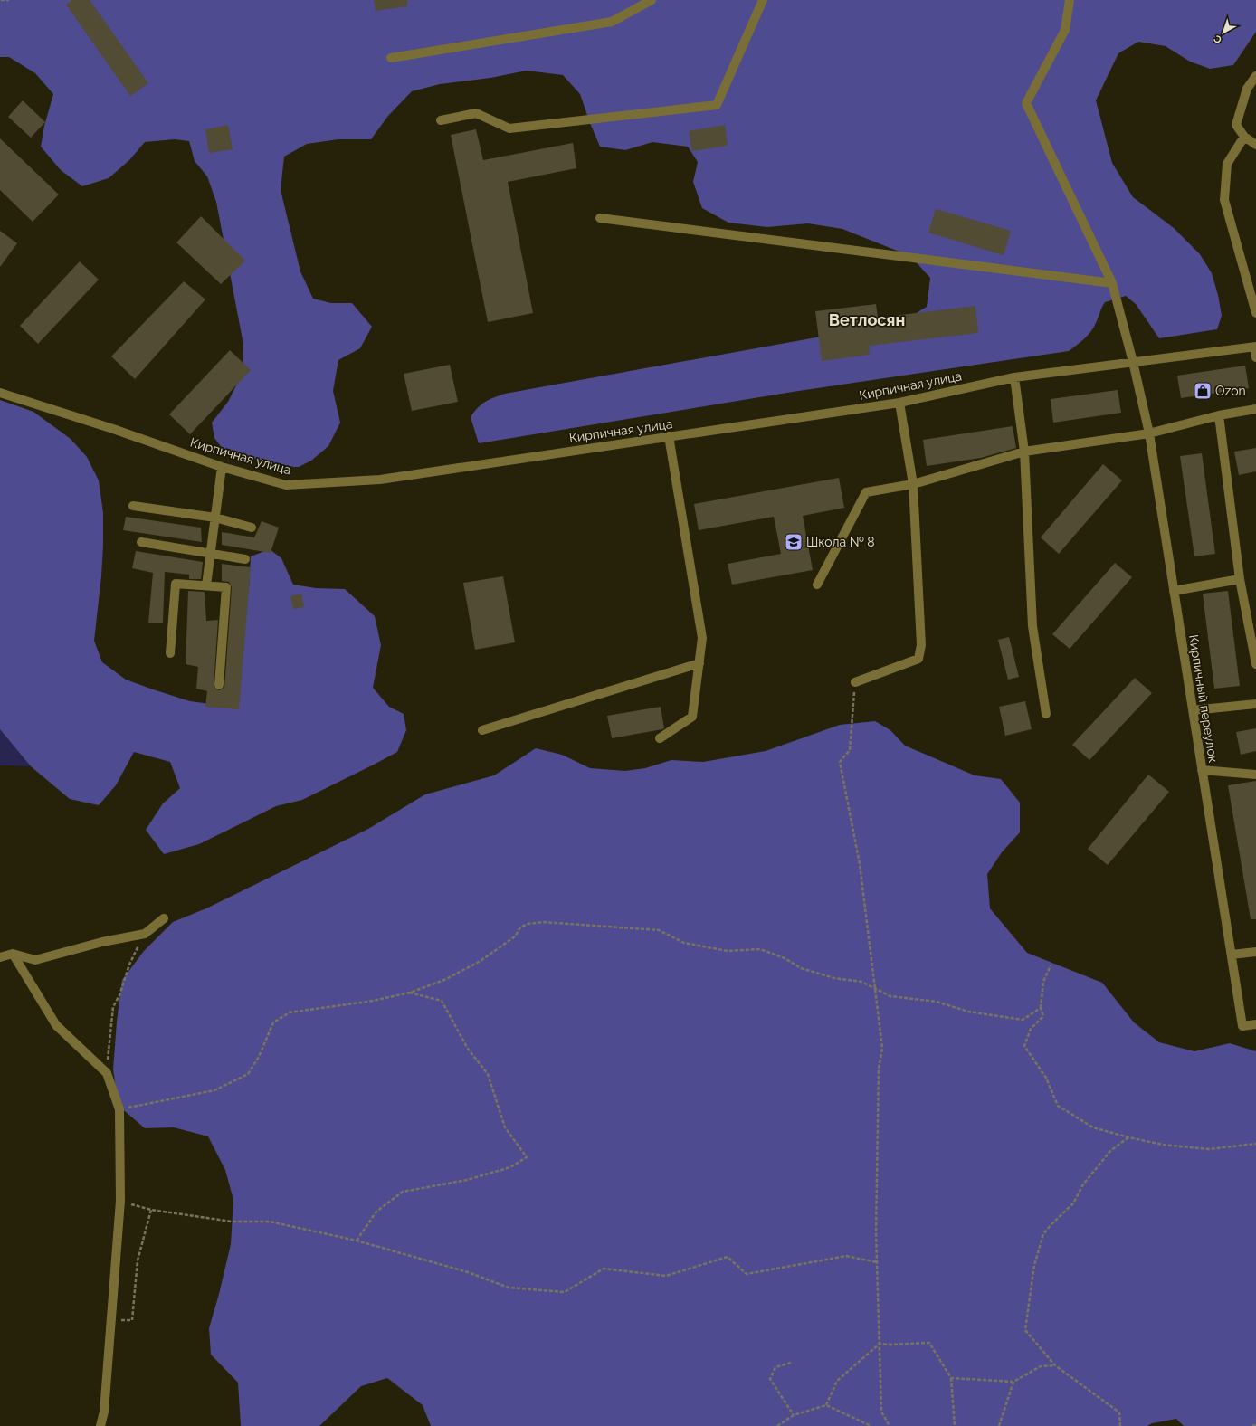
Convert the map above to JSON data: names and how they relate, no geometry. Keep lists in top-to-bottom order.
{
  "streets": {
    "street": ["Кирпичная улица", "Кирпичный переулок"]
  },
  "crossings": [
    ["Кирпичная улица", "Кирпичный переулок"]
  ],
  "districts": ["Ветлосян"],
  "places": {
    "shop": ["Ozon"],
    "school or university": ["Школа № 8"]
  },
  "north": "bottom left"
}
